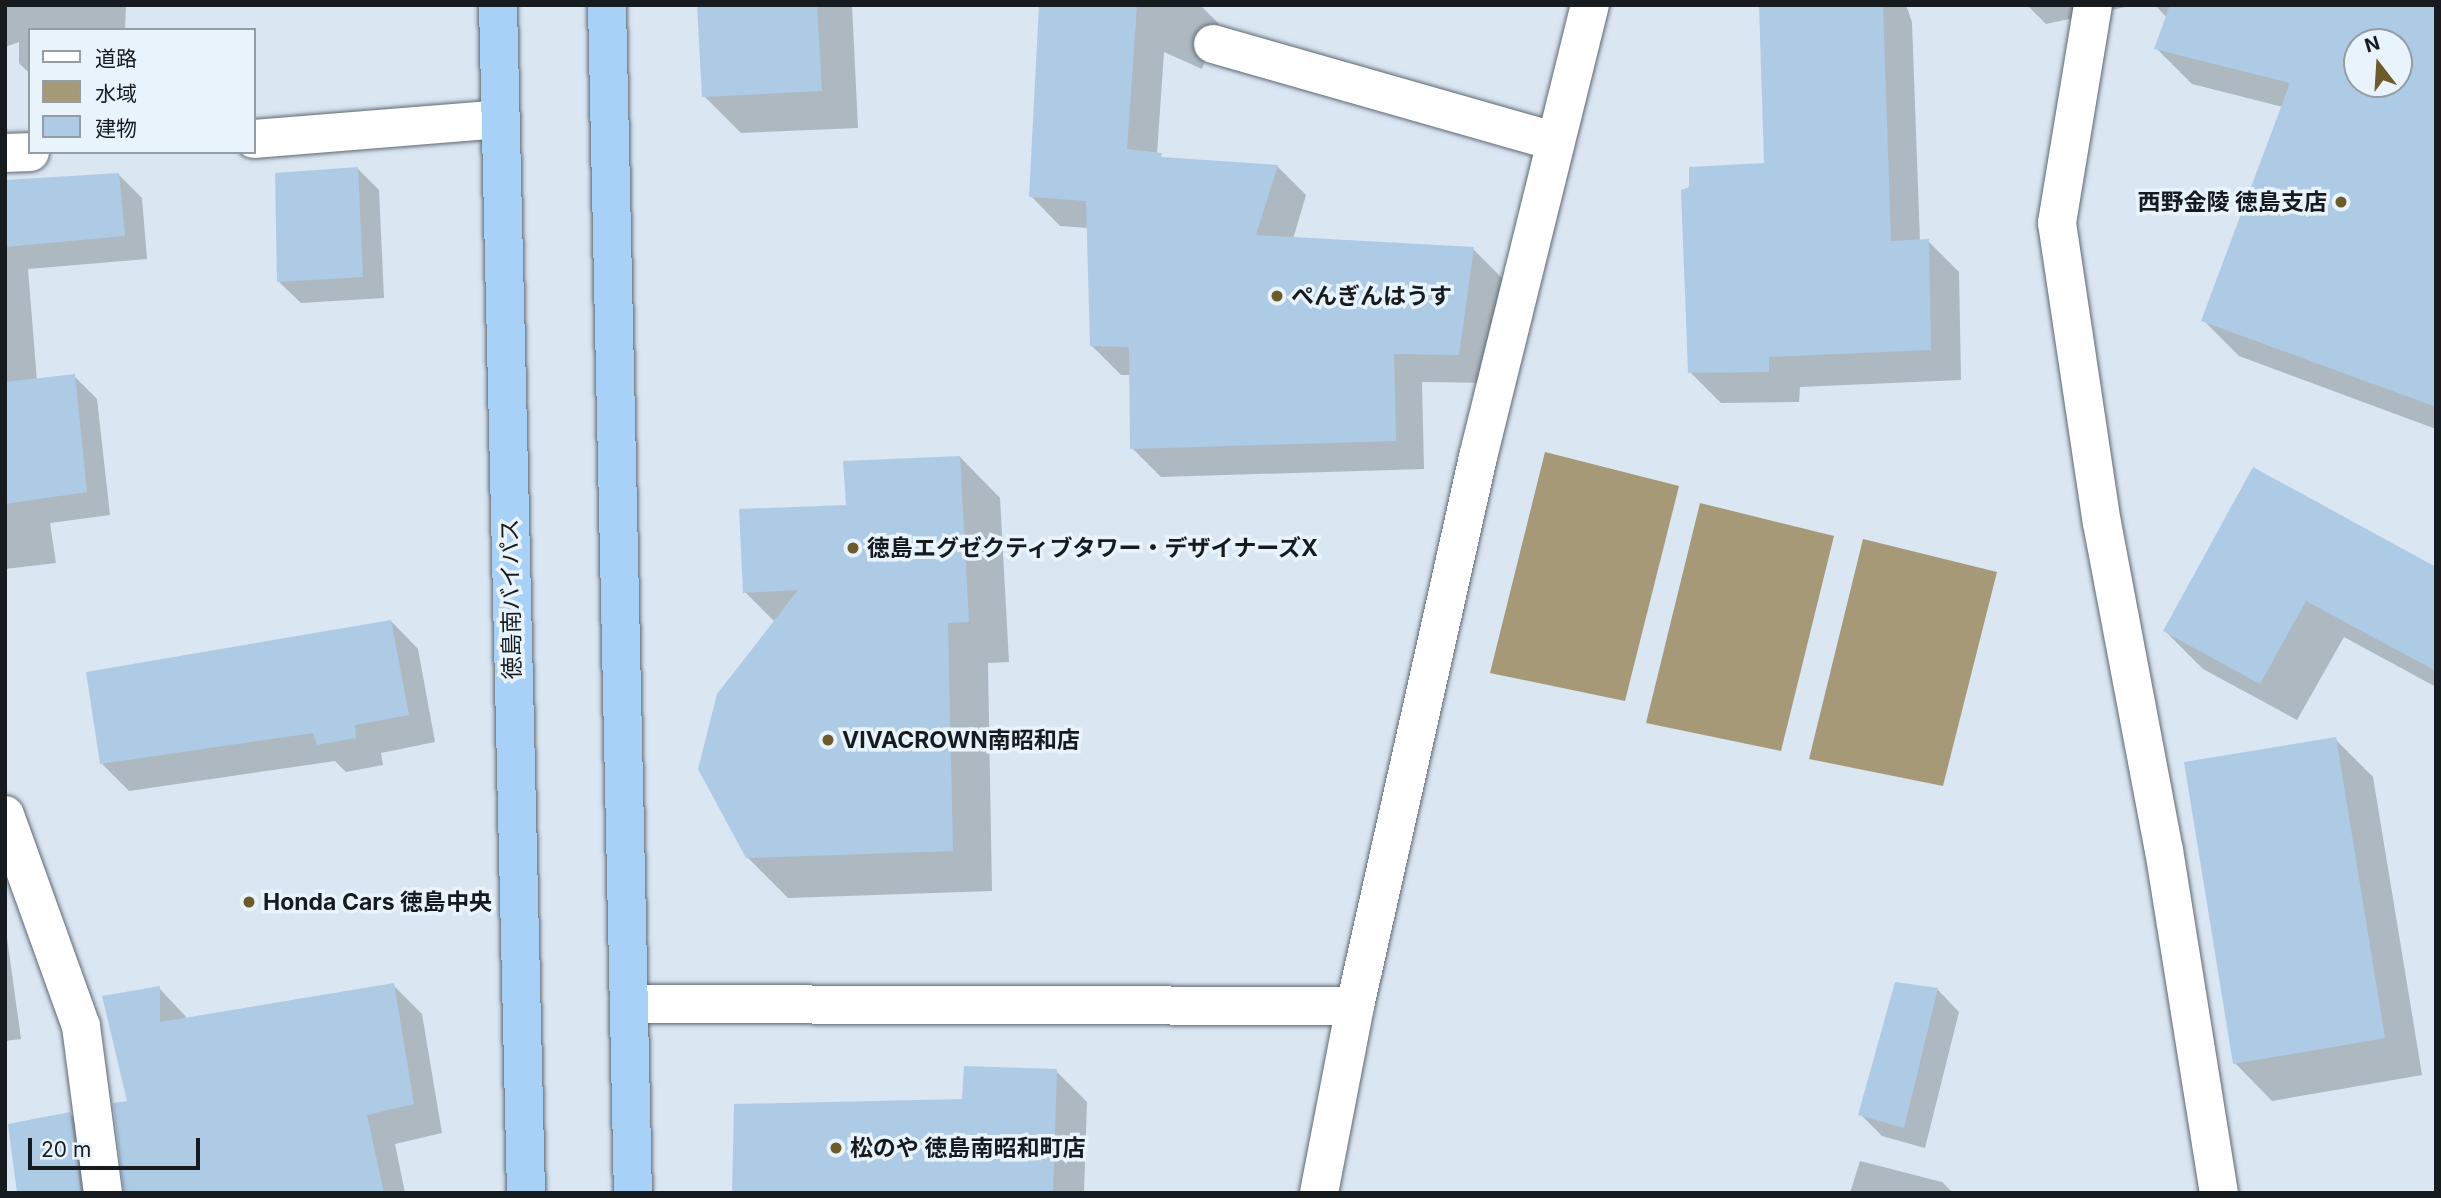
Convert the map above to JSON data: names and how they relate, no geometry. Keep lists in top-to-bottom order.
{
  "streets": {
    "highway": ["徳島南バイパス"]
  },
  "places": [
    "西野金陵 徳島支店",
    "ぺんぎんはうす",
    "徳島エグゼクティブタワー・デザイナーズX",
    "VIVACROWN南昭和店",
    "Honda Cars 徳島中央",
    "松のや 徳島南昭和町店"
  ],
  "legend": ["道路", "水域", "建物"],
  "scale_bar": "20 m",
  "north": "top"
}
